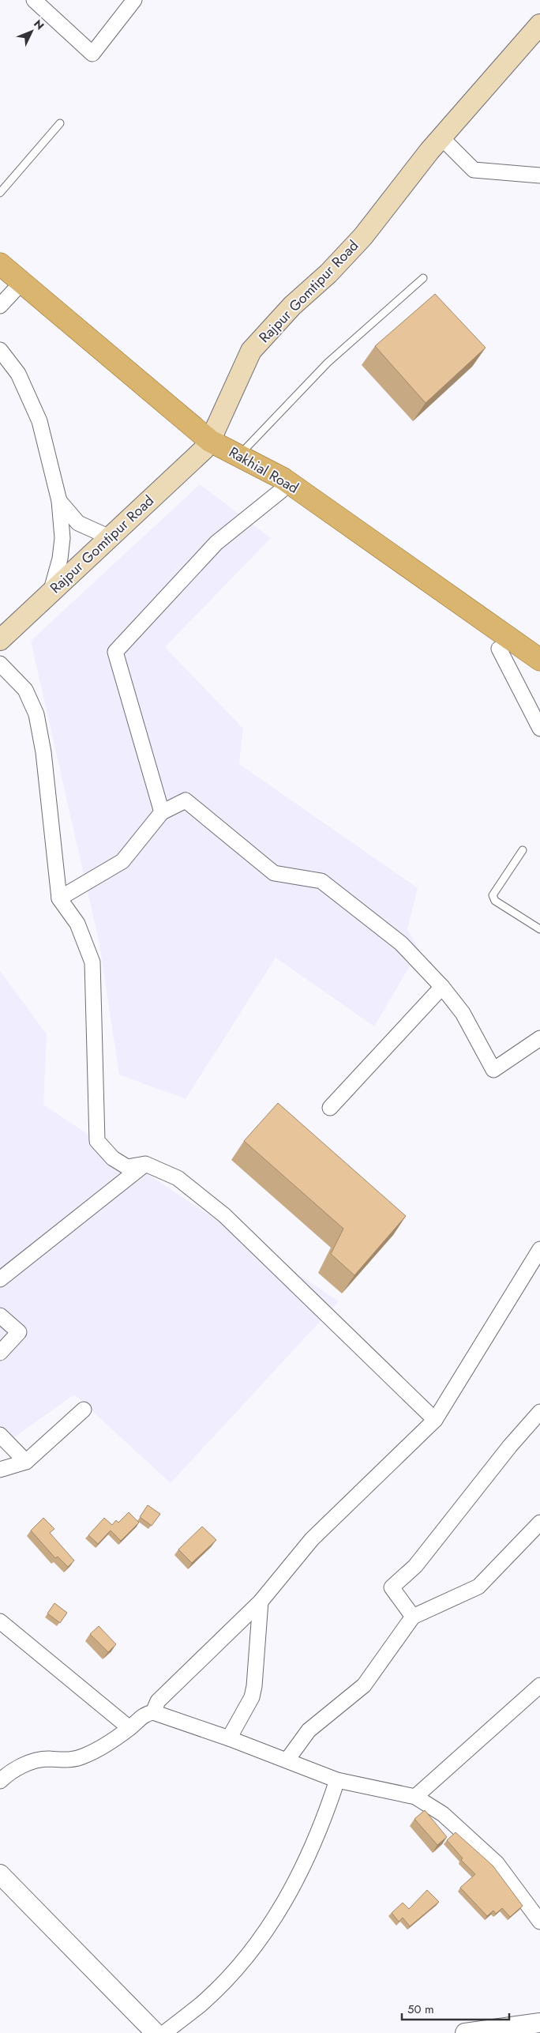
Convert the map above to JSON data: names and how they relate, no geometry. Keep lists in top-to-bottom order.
{
  "streets": {
    "main road": ["Rajpur Gomtipur Road", "Rakhial Road"]
  },
  "crossings": [
    ["Rajpur Gomtipur Road", "Rakhial Road"]
  ],
  "scale_bar": "50 m",
  "north": "top right"
}
